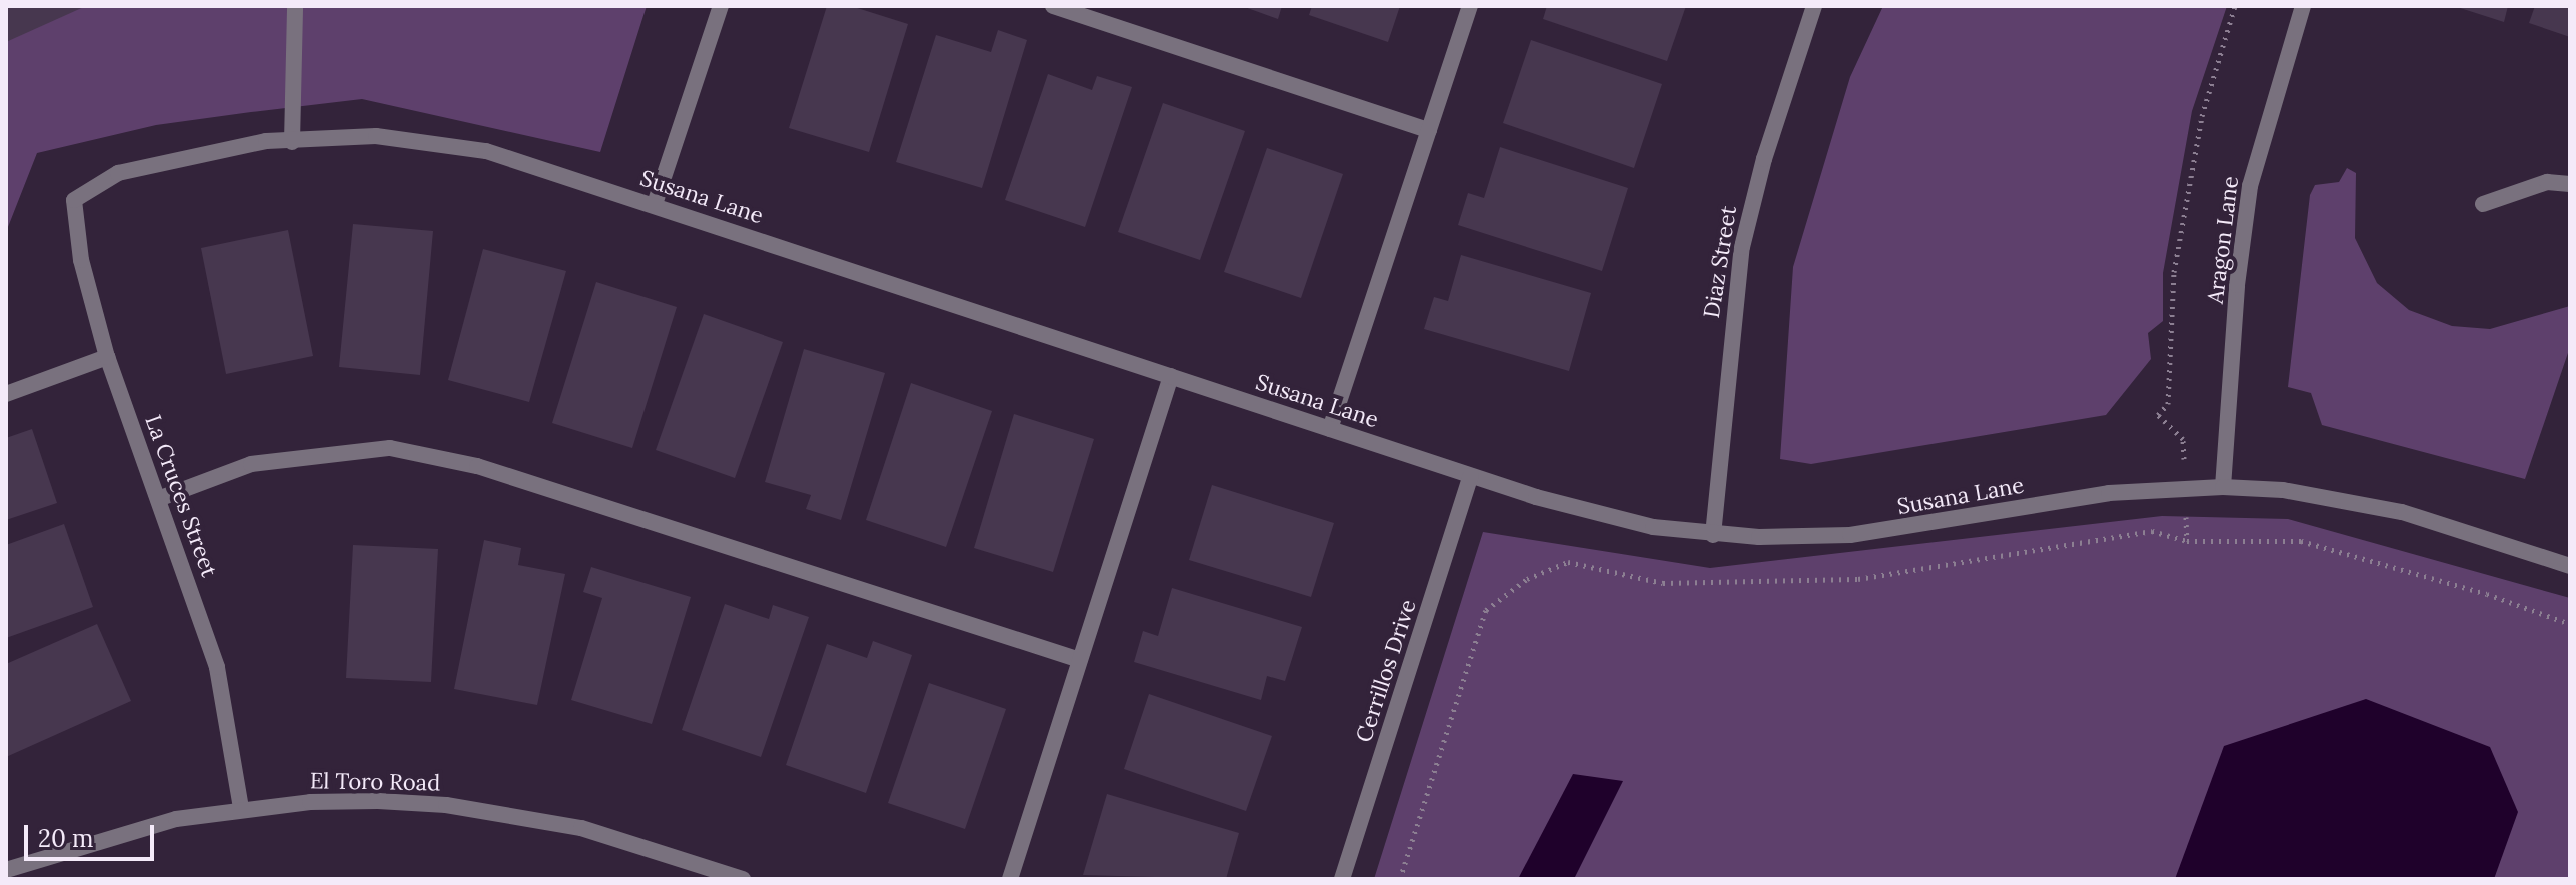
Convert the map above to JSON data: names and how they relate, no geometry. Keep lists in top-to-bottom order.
{
  "streets": {
    "street": [
      "Susana Lane",
      "Aragon Lane",
      "Diaz Street",
      "La Cruces Street",
      "Cerrillos Drive",
      "El Toro Road"
    ]
  },
  "crossings": [
    ["Susana Lane", "Aragon Lane"],
    ["Susana Lane", "Diaz Street"],
    ["Susana Lane", "La Cruces Street"],
    ["Susana Lane", "Cerrillos Drive"],
    ["La Cruces Street", "El Toro Road"]
  ],
  "scale_bar": "20 m"
}
